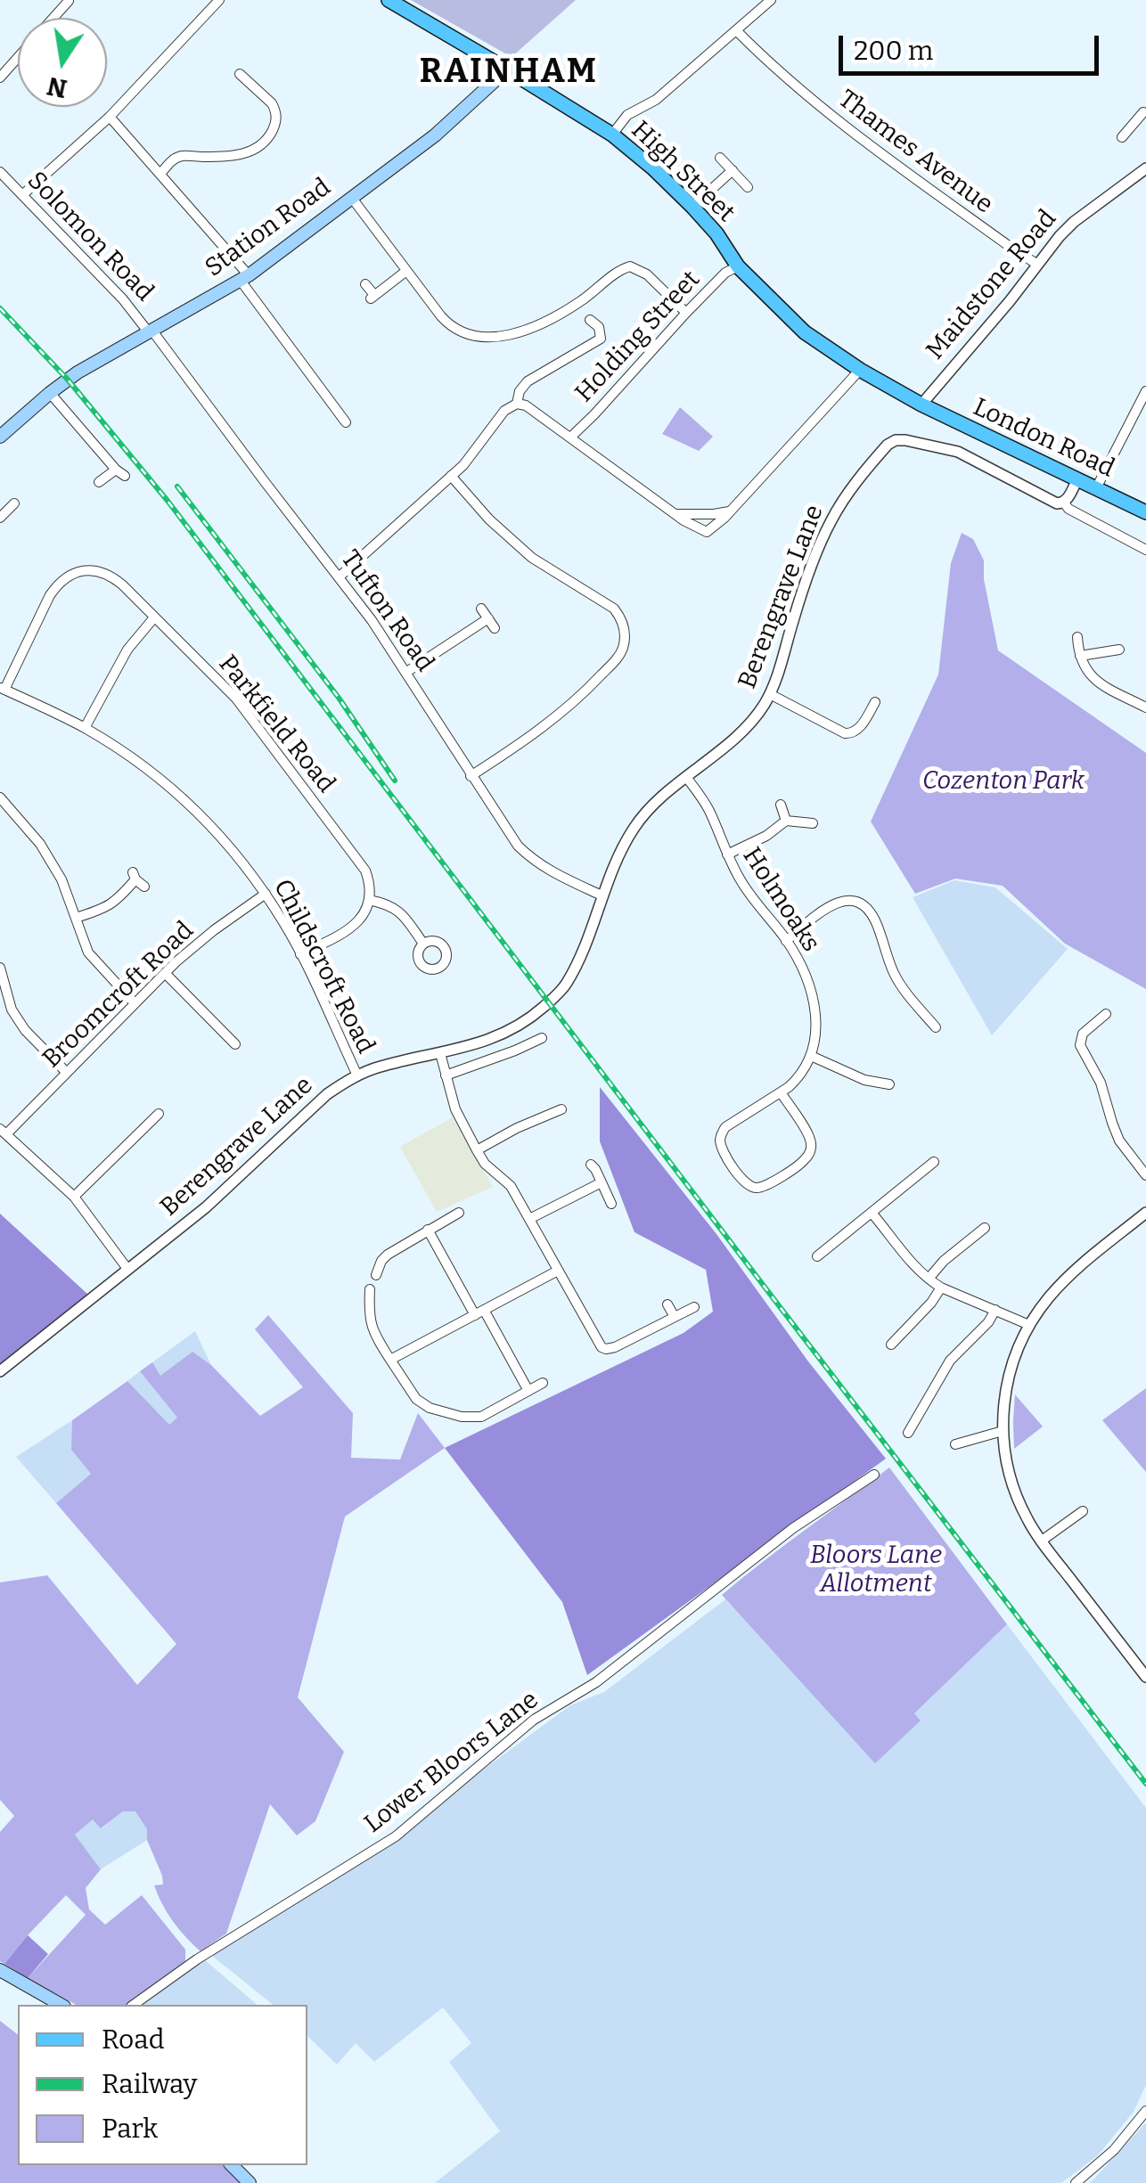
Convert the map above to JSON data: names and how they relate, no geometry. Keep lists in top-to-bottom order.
{
  "streets": {
    "main road": ["High Street", "Station Road", "London Road"],
    "street": [
      "Thames Avenue",
      "Solomon Road",
      "Maidstone Road",
      "Holding Street",
      "Berengrave Lane",
      "Tufton Road",
      "Parkfield Road",
      "Holmoaks",
      "Childscroft Road",
      "Broomcroft Road",
      "Lower Bloors Lane"
    ]
  },
  "crossings": [
    ["Thames Avenue", "Maidstone Road"],
    ["High Street", "Station Road"],
    ["High Street", "Maidstone Road"],
    ["High Street", "Holding Street"],
    ["High Street", "London Road"],
    ["Station Road", "Solomon Road"],
    ["Station Road", "Tufton Road"],
    ["Solomon Road", "Tufton Road"],
    ["Maidstone Road", "London Road"],
    ["Berengrave Lane", "Tufton Road"],
    ["Berengrave Lane", "Holmoaks"],
    ["Berengrave Lane", "Childscroft Road"],
    ["Parkfield Road", "Childscroft Road"],
    ["Childscroft Road", "Broomcroft Road"]
  ],
  "districts": ["RAINHAM"],
  "parks": ["Cozenton Park", "Bloors Lane Allotment"],
  "legend": ["Road", "Railway", "Park"],
  "scale_bar": "200 m",
  "north": "bottom"
}
